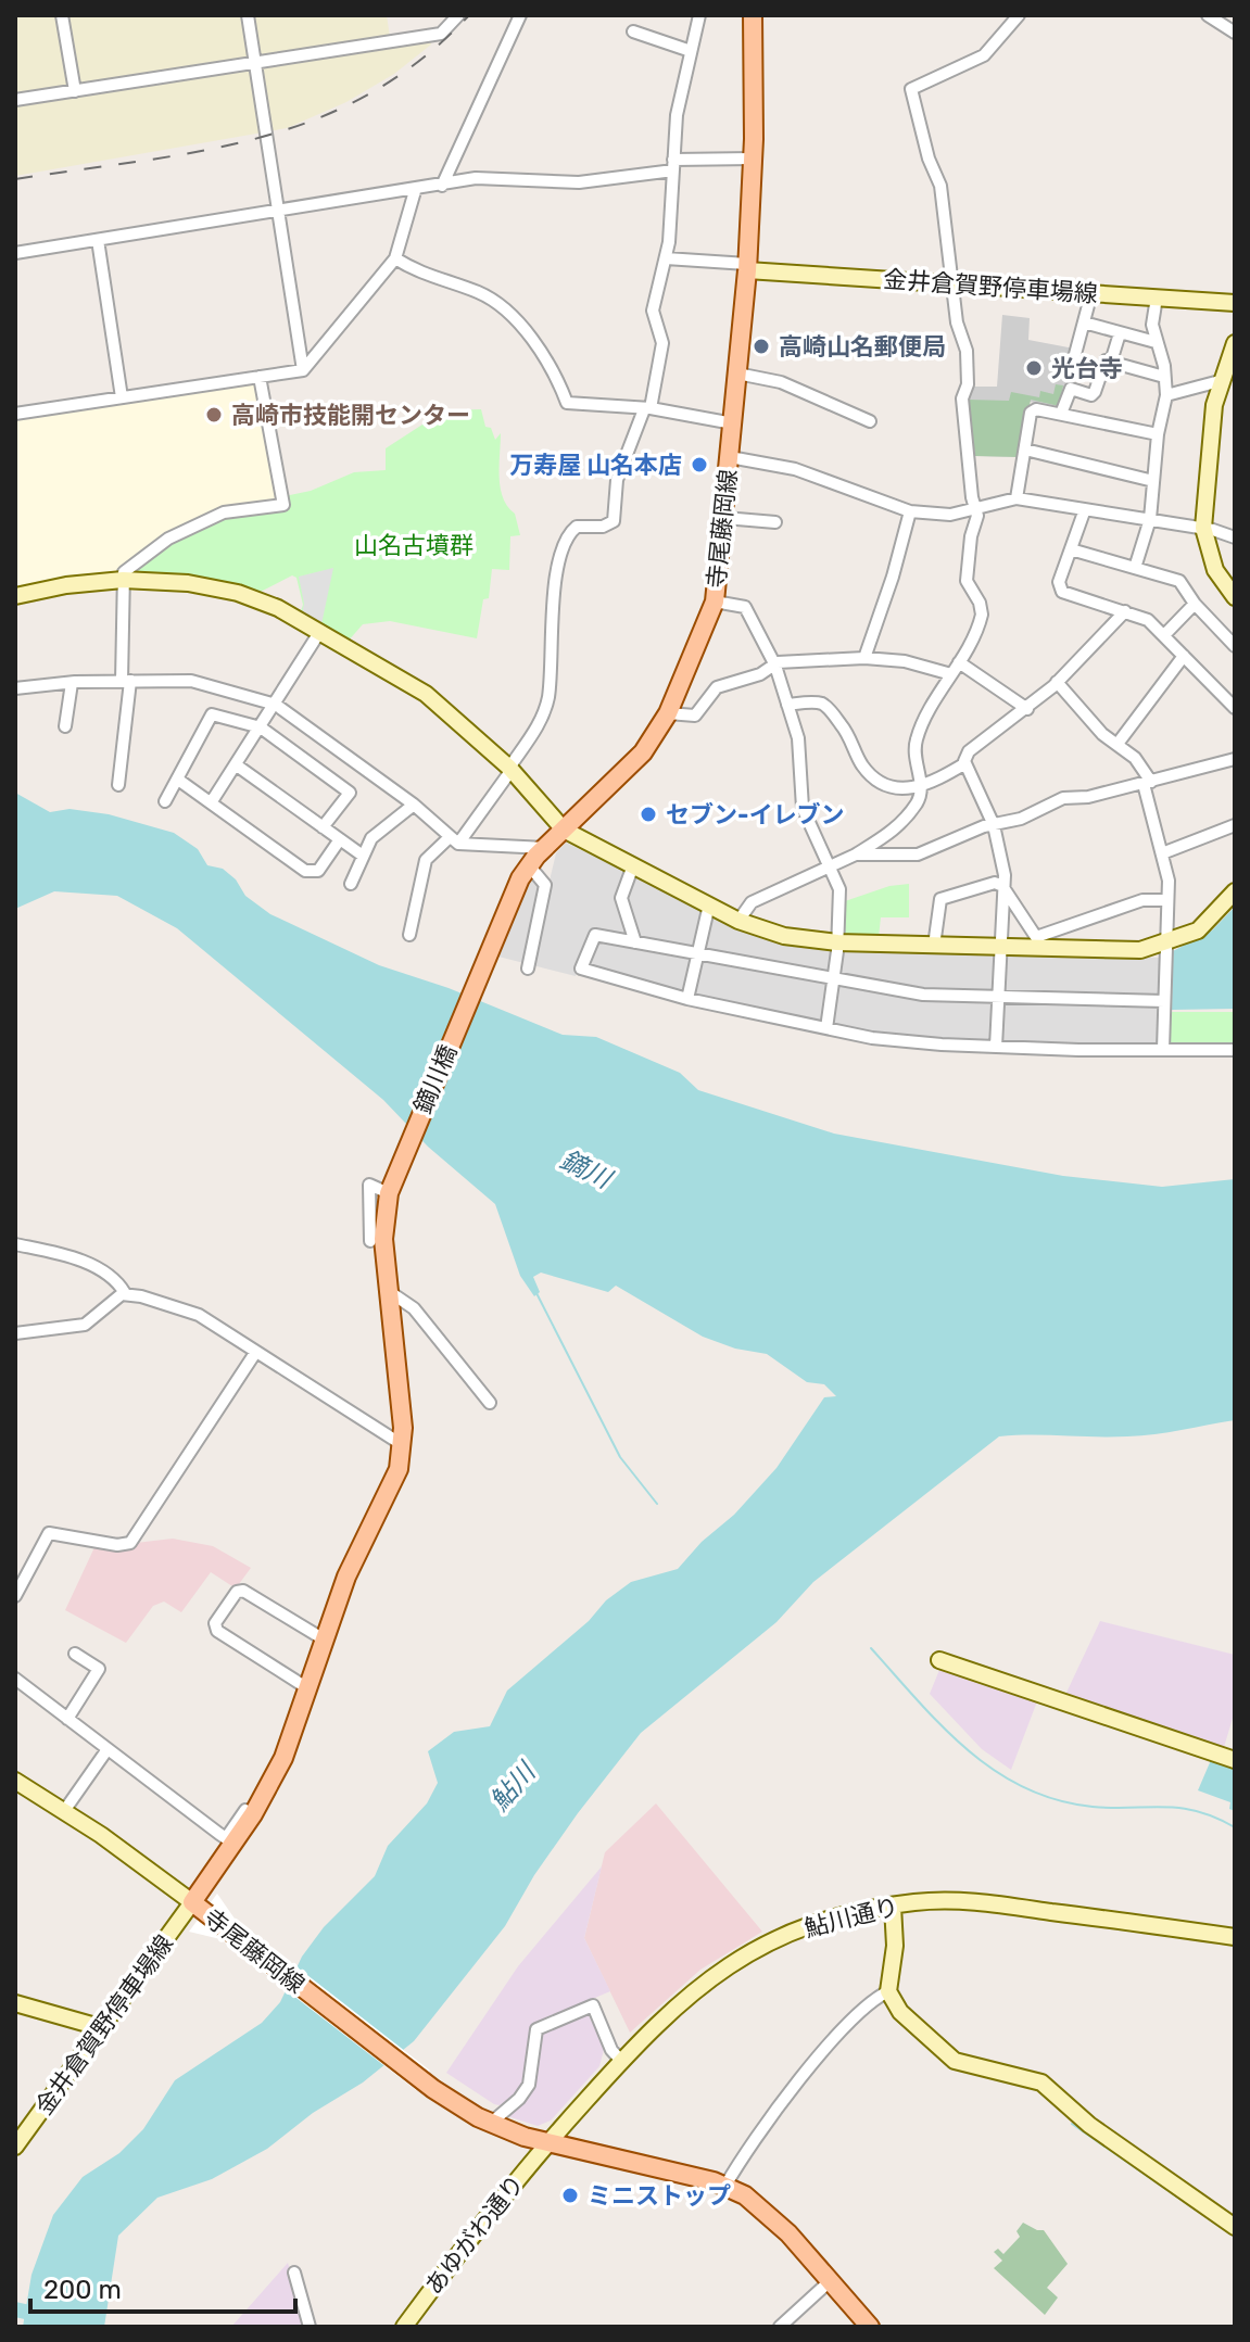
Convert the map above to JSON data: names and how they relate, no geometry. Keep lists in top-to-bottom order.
{
  "streets": {
    "main road": ["寺尾藤岡線", "鏑川橋"],
    "street": ["金井倉賀野停車場線", "鮎川通り", "あゆがわ通り"]
  },
  "crossings": [
    ["金井倉賀野停車場線", "寺尾藤岡線"],
    ["寺尾藤岡線", "鏑川橋"],
    ["寺尾藤岡線", "鮎川通り"],
    ["寺尾藤岡線", "あゆがわ通り"],
    ["鮎川通り", "あゆがわ通り"]
  ],
  "water": ["鏑川", "鮎川"],
  "parks": ["山名古墳群"],
  "places": [
    "高崎山名郵便局",
    "光台寺",
    "高崎市技能開センター",
    "万寿屋 山名本店",
    "セブン-イレブン",
    "ミニストップ"
  ],
  "scale_bar": "200 m"
}
